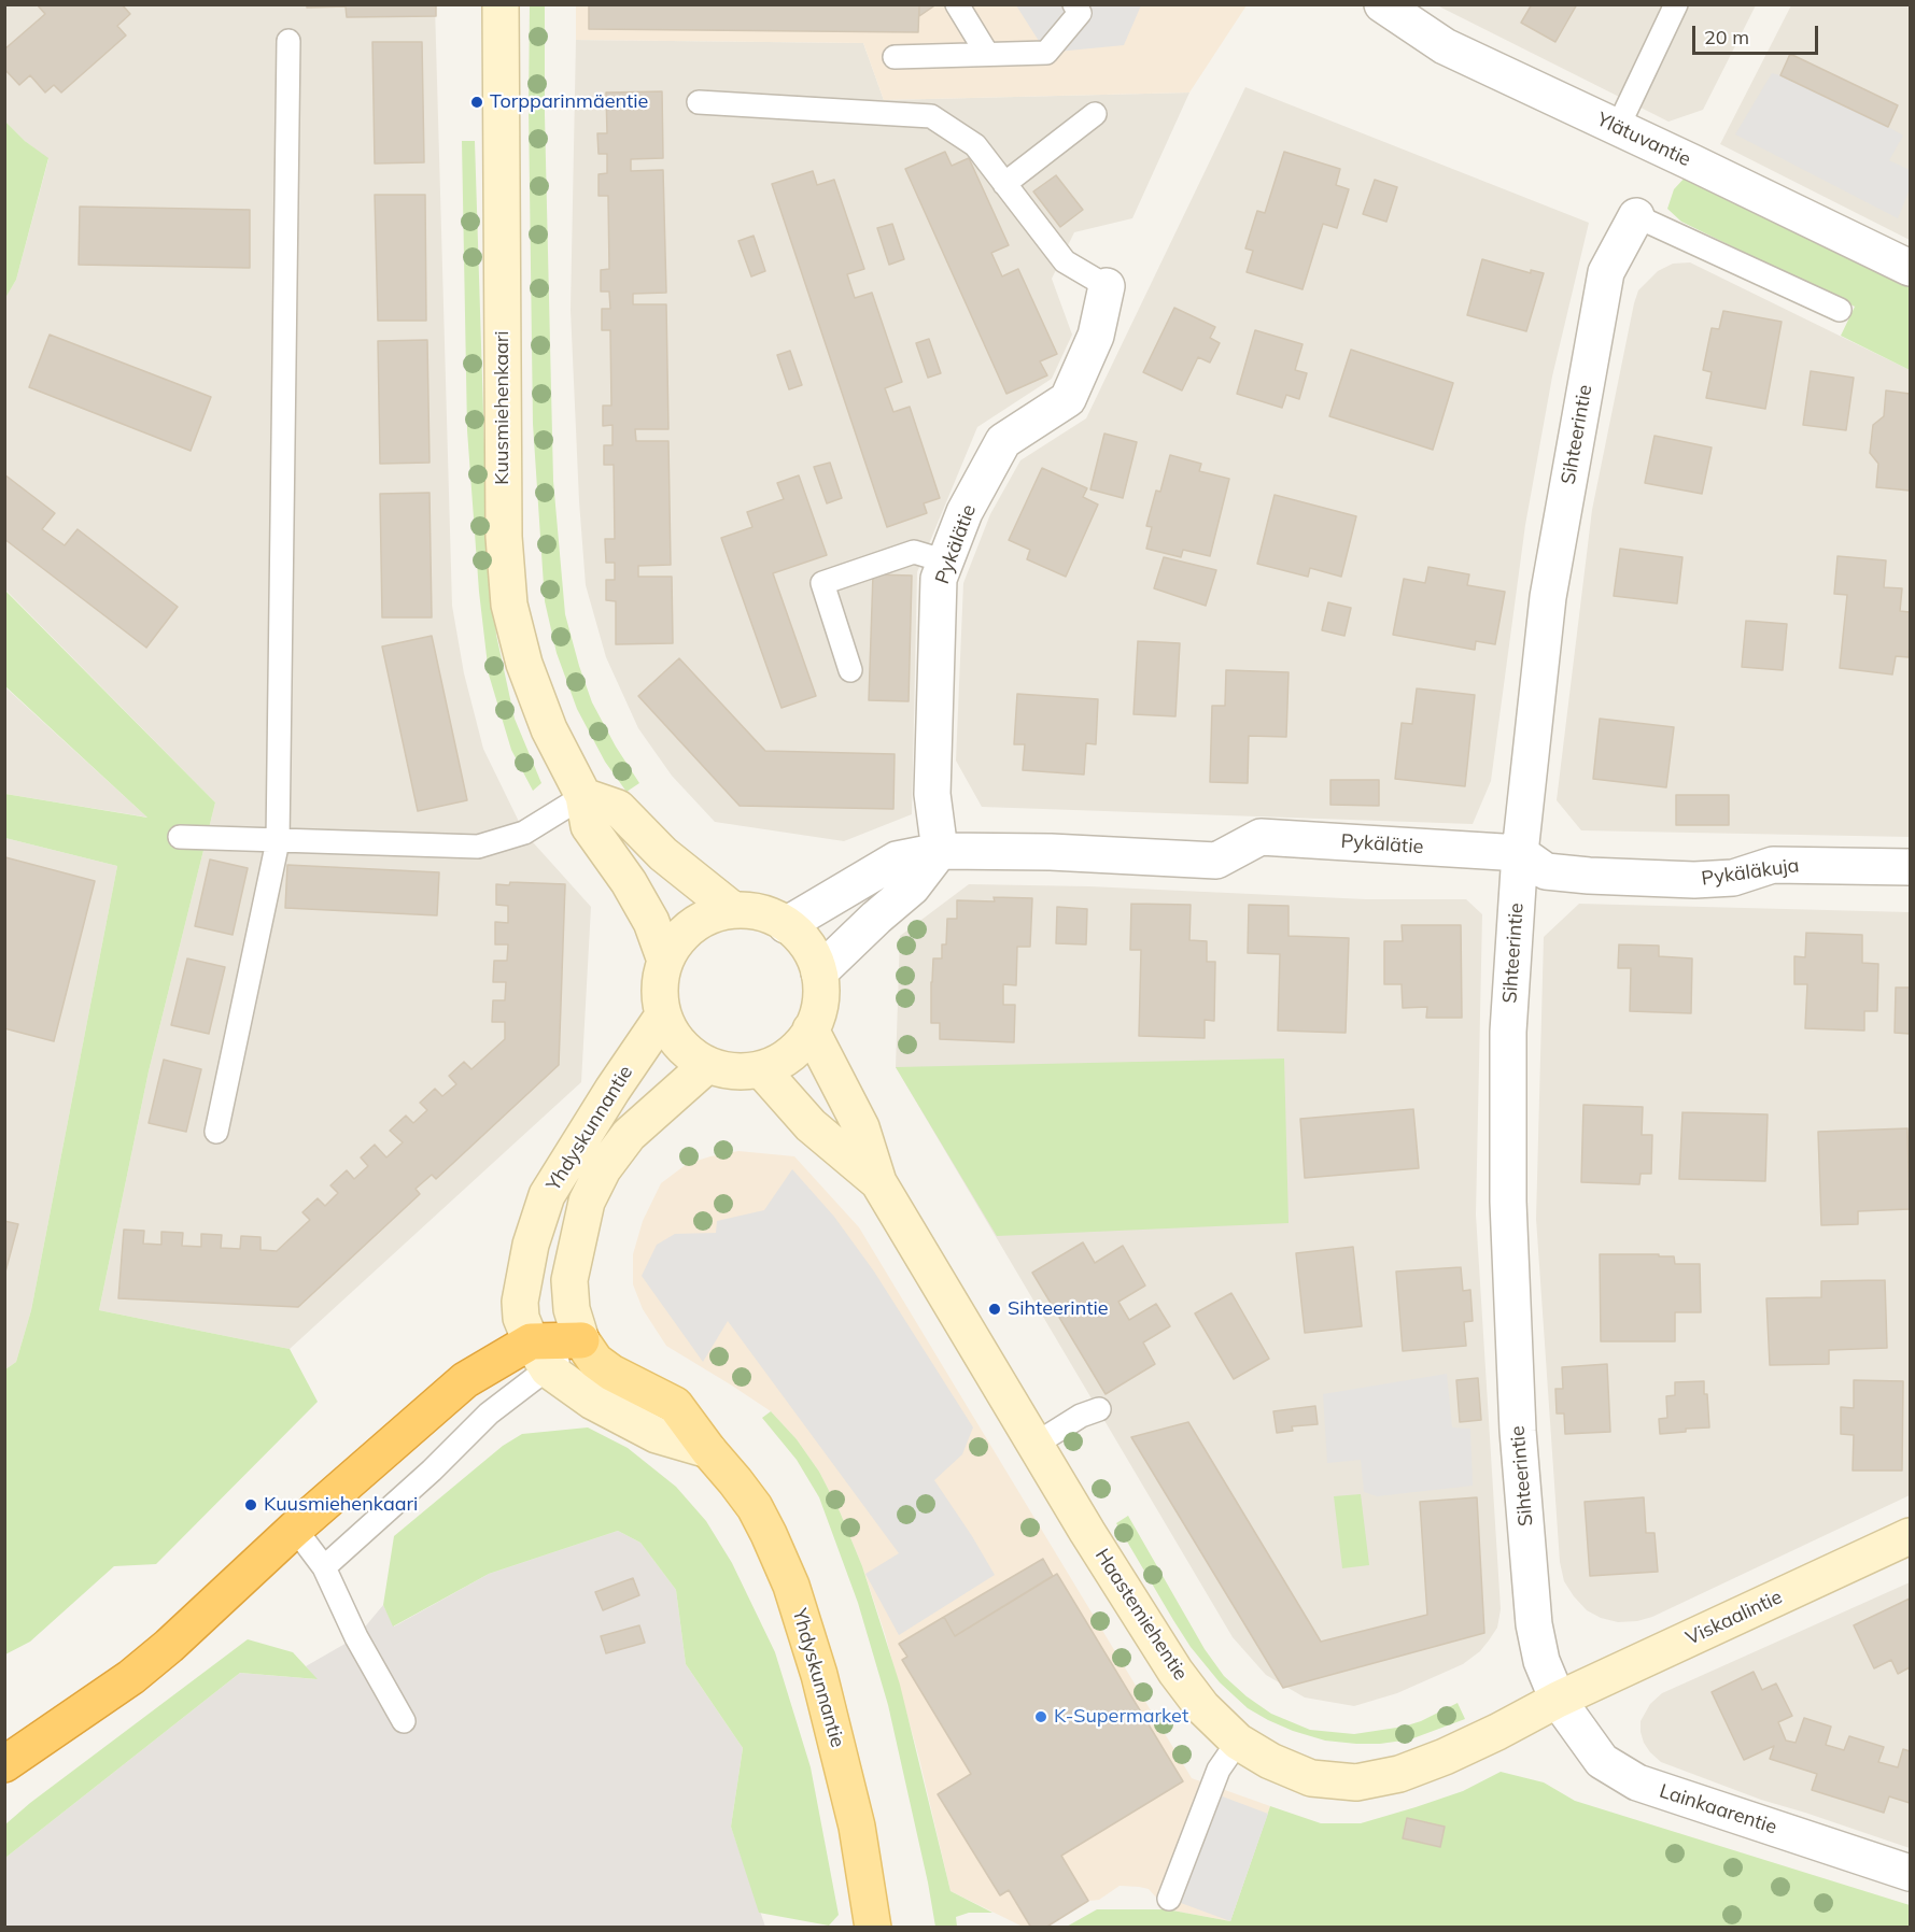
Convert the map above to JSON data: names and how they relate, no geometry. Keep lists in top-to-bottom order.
{
  "streets": {
    "main road": [
      "Kuusmiehenkaari",
      "Yhdyskunnantie",
      "Haastemiehentie",
      "Viskaalintie"
    ],
    "street": [
      "Ylätuvantie",
      "Sihteerintie",
      "Pykälätie",
      "Pykäläkuja",
      "Lainkaarentie"
    ]
  },
  "crossings": [
    ["Kuusmiehenkaari", "Pykälätie"],
    ["Kuusmiehenkaari", "Yhdyskunnantie"],
    ["Kuusmiehenkaari", "Haastemiehentie"],
    ["Sihteerintie", "Pykälätie"],
    ["Sihteerintie", "Pykäläkuja"],
    ["Sihteerintie", "Haastemiehentie"],
    ["Sihteerintie", "Viskaalintie"],
    ["Sihteerintie", "Lainkaarentie"],
    ["Pykälätie", "Pykäläkuja"],
    ["Pykälätie", "Yhdyskunnantie"],
    ["Pykälätie", "Haastemiehentie"],
    ["Yhdyskunnantie", "Haastemiehentie"],
    ["Haastemiehentie", "Viskaalintie"],
    ["Haastemiehentie", "Lainkaarentie"],
    ["Viskaalintie", "Lainkaarentie"]
  ],
  "places": [
    "Torpparinmäentie",
    "Sihteerintie",
    "Kuusmiehenkaari",
    "K-Supermarket"
  ],
  "scale_bar": "20 m"
}
